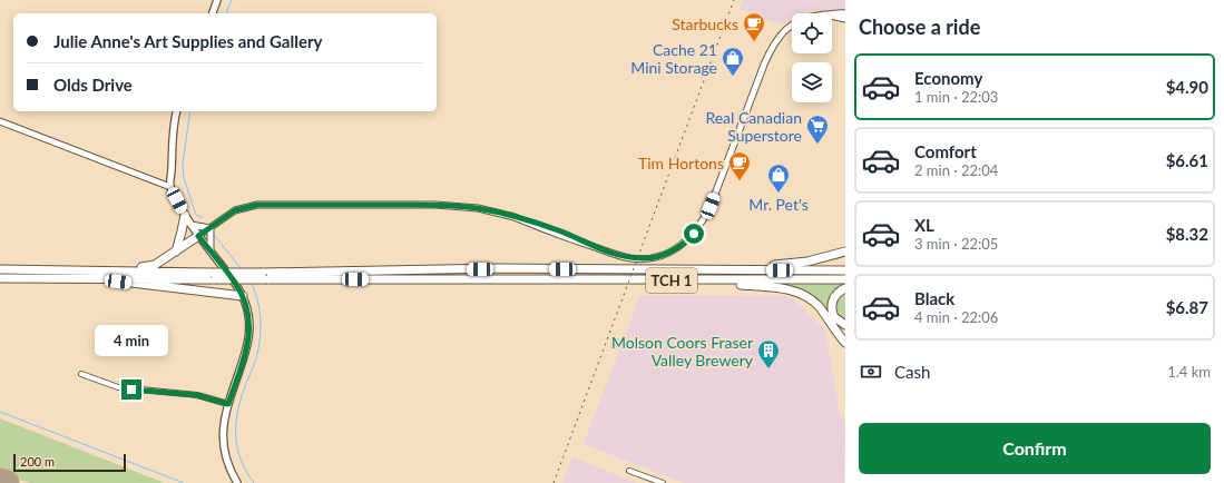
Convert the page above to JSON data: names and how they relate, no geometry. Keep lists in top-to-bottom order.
{
  "streets": {
    "highway": ["TCH 1"]
  },
  "places": {
    "cafe": ["Starbucks", "Tim Hortons"],
    "shop": ["Cache 21 Mini Storage", "Mr. Pet's"],
    "supermarket": ["Real Canadian Superstore"],
    "building": ["Molson Coors Fraser Valley Brewery"]
  },
  "scale_bar": "200 m",
  "page": {
    "heading": "Choose a ride",
    "banner": ["Julie Anne's Art Supplies and Gallery", "Olds Drive"],
    "list": [
      {
        "name": "Economy",
        "note": "1 min · 22:03",
        "value": "$4.90"
      },
      {
        "name": "Comfort",
        "note": "2 min · 22:04",
        "value": "$6.61"
      },
      {
        "name": "XL",
        "note": "3 min · 22:05",
        "value": "$8.32"
      },
      {
        "name": "Black",
        "note": "4 min · 22:06",
        "value": "$6.87"
      }
    ],
    "bubble": "4 min",
    "pay": ["Cash", "1.4 km"],
    "buttons": "Confirm",
    "scale": "200 m"
  }
}
